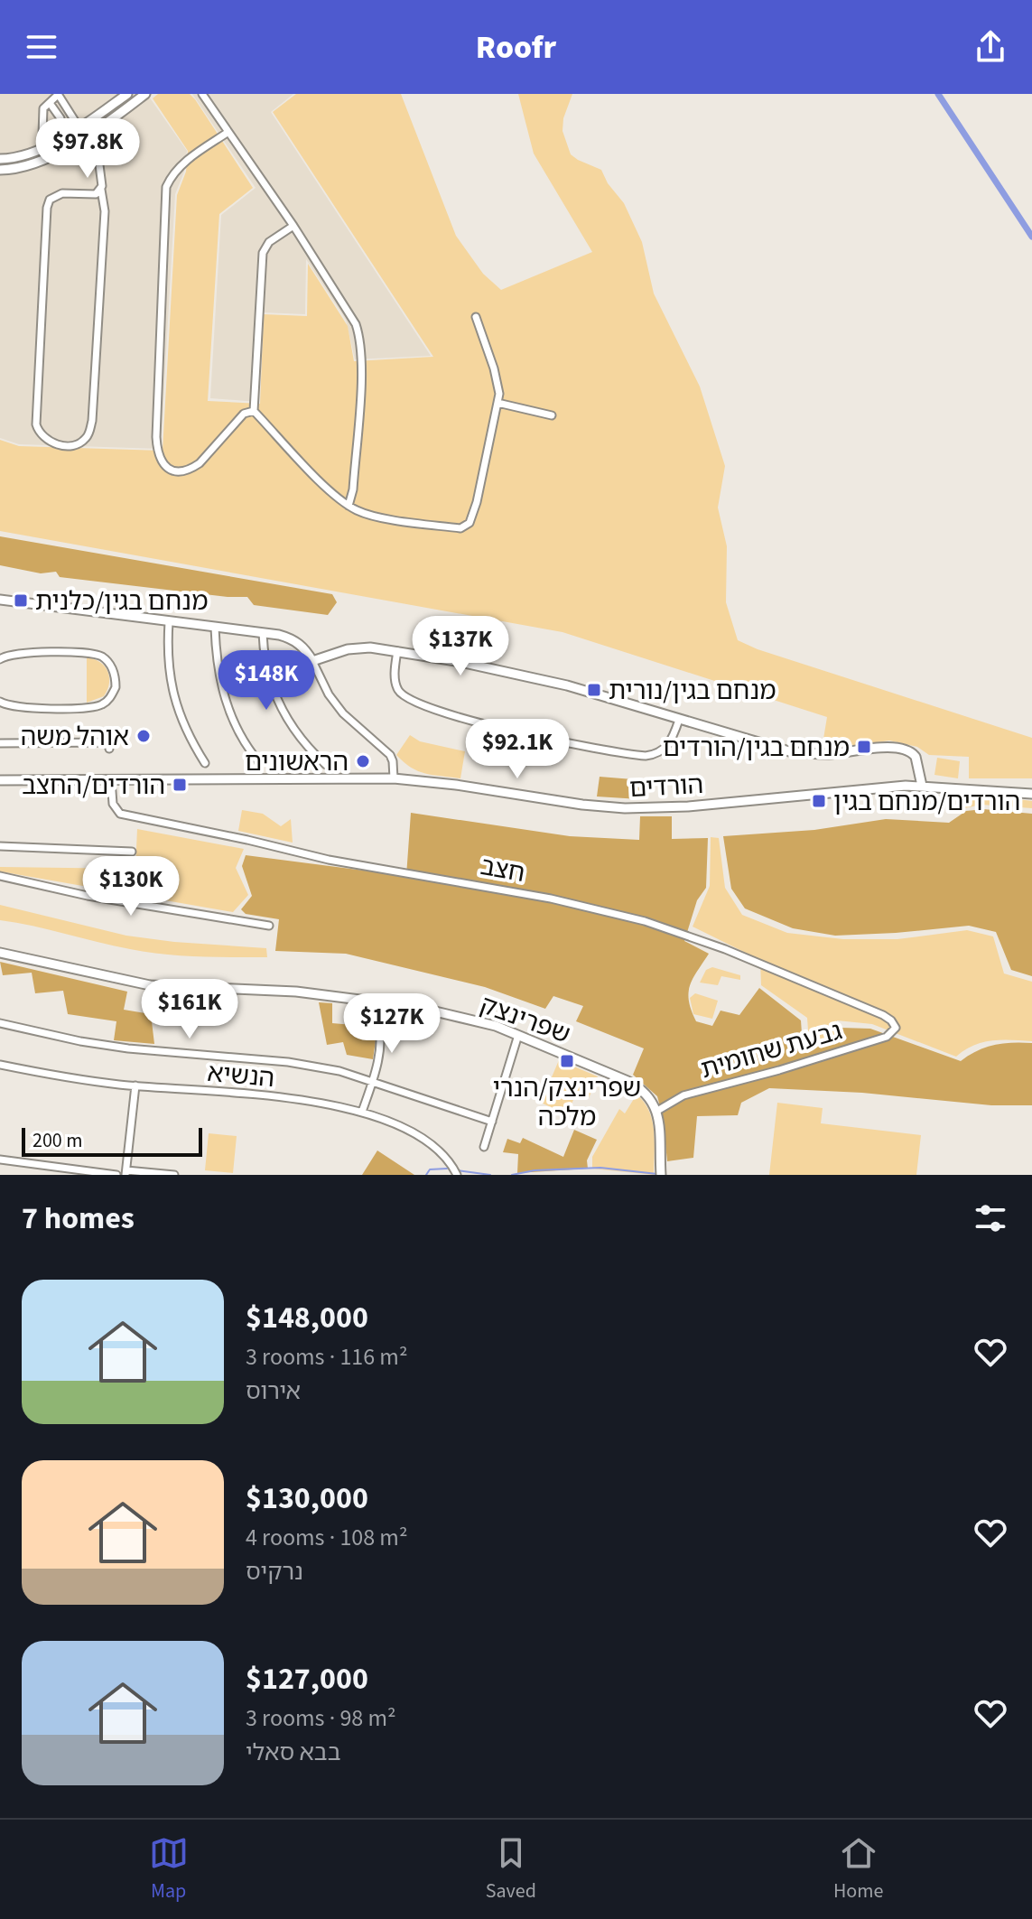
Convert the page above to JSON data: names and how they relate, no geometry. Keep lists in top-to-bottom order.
{
  "streets": {
    "street": [
      "הורדים",
      "חצב",
      "שפרינצק",
      "גבעת שחומית",
      "הנשיא"
    ]
  },
  "crossings": [
    ["הורדים", "חצב"],
    ["חצב", "גבעת שחומית"],
    ["שפרינצק", "גבעת שחומית"]
  ],
  "places": {
    "transit": [
      "מנחם בגין/כלנית",
      "מנחם בגין/נורית",
      "מנחם בגין/הורדים",
      "הורדים/החצב",
      "הורדים/מנחם בגין",
      "שפרינצק/הנרי מלכה"
    ],
    "other": ["אוהל משה", "הראשונים"]
  },
  "scale_bar": "200 m",
  "page": {
    "header": "Roofr",
    "price": [
      "$97.8K",
      "$137K",
      "$148K",
      "$92.1K",
      "$130K",
      "$161K",
      "$127K"
    ],
    "scale": "200 m",
    "heading": "7 homes",
    "list": [
      {
        "name": "$148,000",
        "note": "3 rooms · 116 m² · אירוס"
      },
      {
        "name": "$130,000",
        "note": "4 rooms · 108 m² · נרקיס"
      },
      {
        "name": "$127,000",
        "note": "3 rooms · 98 m² · בבא סאלי"
      }
    ],
    "tabs": ["Map", "Saved", "Home"]
  }
}
